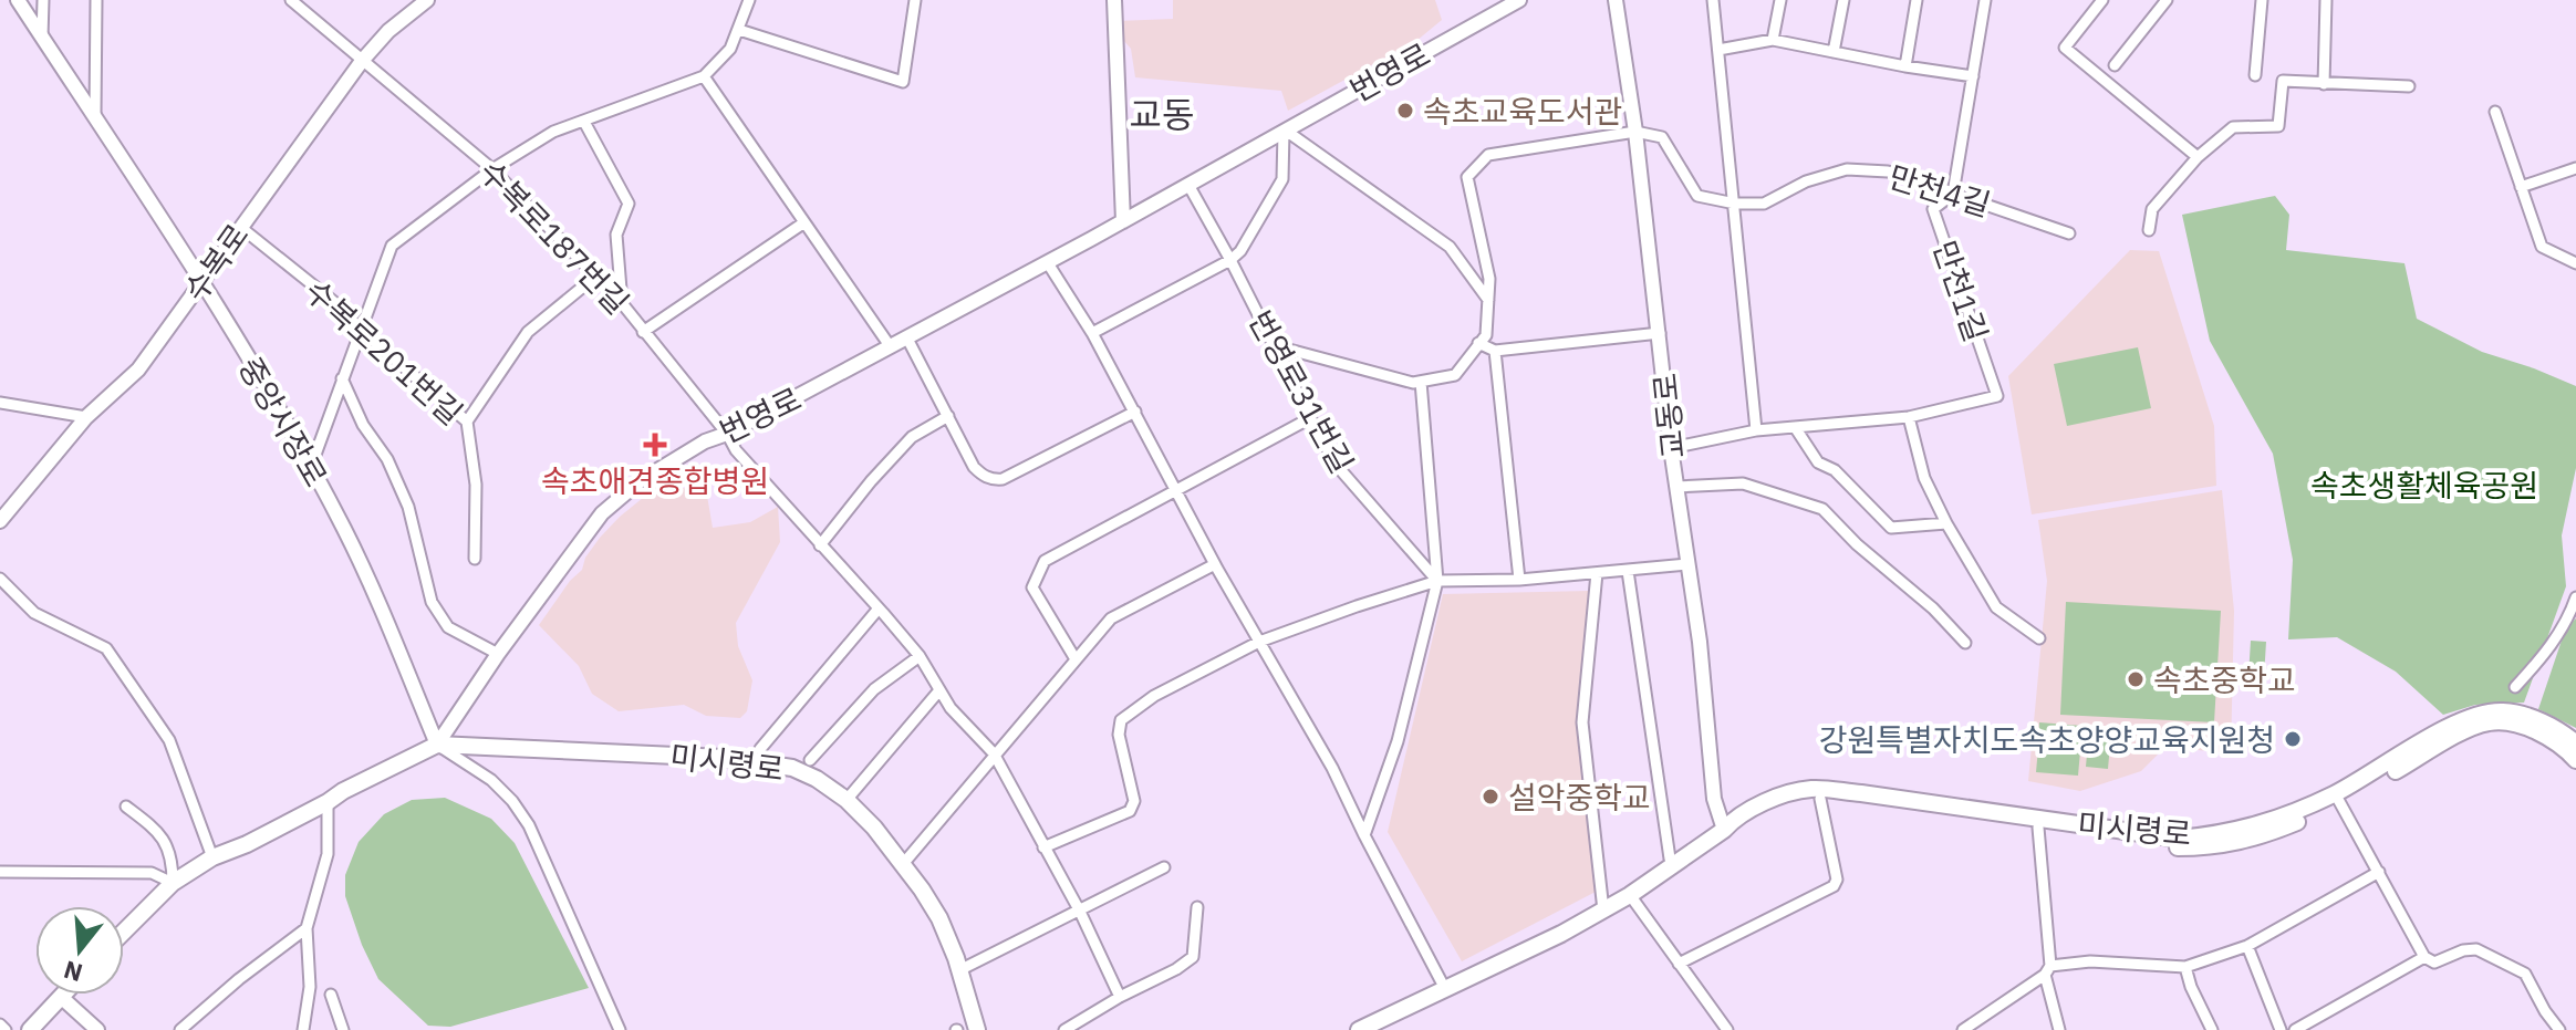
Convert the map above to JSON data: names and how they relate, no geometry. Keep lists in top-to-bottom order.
{
  "streets": {
    "main road": ["번영로", "미시령로"],
    "street": [
      "만천4길",
      "수복로187번길",
      "수복로",
      "만천1길",
      "수복로201번길",
      "번영로31번길",
      "교동로",
      "중앙시장로"
    ]
  },
  "crossings": [
    ["번영로", "수복로187번길"],
    ["번영로", "번영로31번길"],
    ["번영로", "중앙시장로"],
    ["번영로", "미시령로"],
    ["만천4길", "만천1길"],
    ["만천4길", "교동로"],
    ["수복로187번길", "수복로"],
    ["수복로", "수복로201번길"],
    ["수복로", "중앙시장로"],
    ["만천1길", "교동로"],
    ["교동로", "미시령로"],
    ["중앙시장로", "미시령로"]
  ],
  "districts": ["교동"],
  "parks": ["속초생활체육공원"],
  "places": {
    "other": [
      "속초교육도서관",
      "속초중학교",
      "강원특별자치도속초양양교육지원청",
      "설악중학교"
    ],
    "health": ["속초애견종합병원"]
  },
  "north": "bottom"
}
